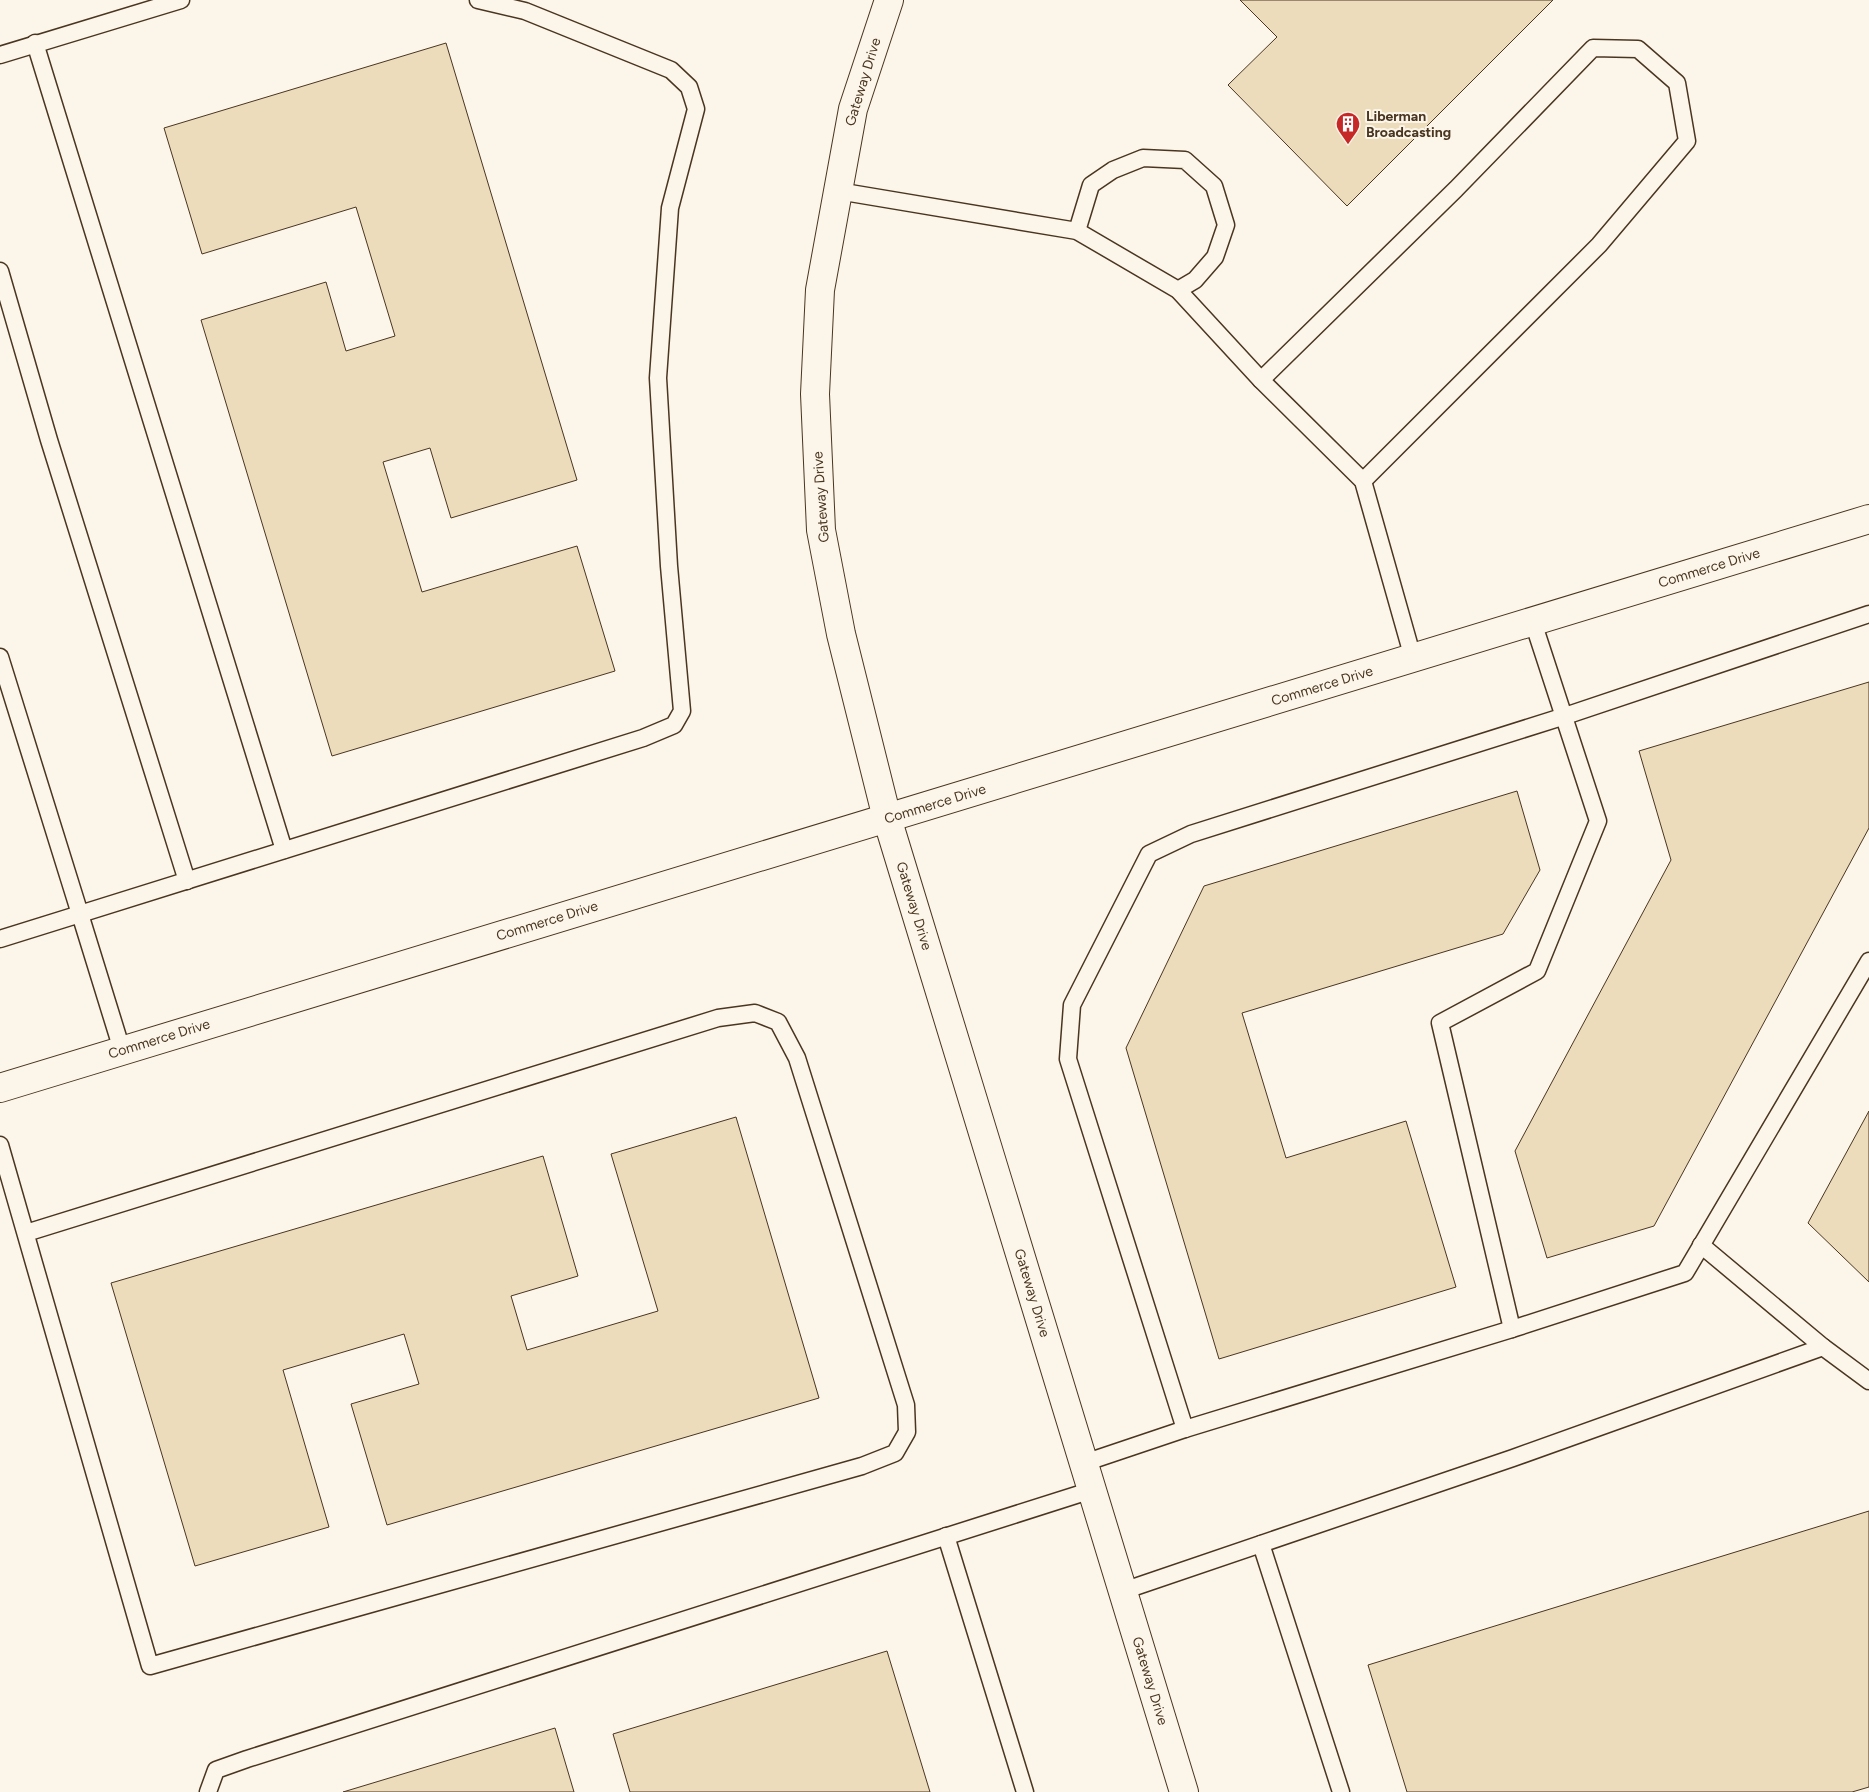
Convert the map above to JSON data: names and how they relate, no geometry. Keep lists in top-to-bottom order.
{
  "streets": {
    "street": ["Gateway Drive", "Commerce Drive"]
  },
  "crossings": [
    ["Gateway Drive", "Commerce Drive"]
  ],
  "places": {
    "building": ["Liberman Broadcasting"]
  }
}
